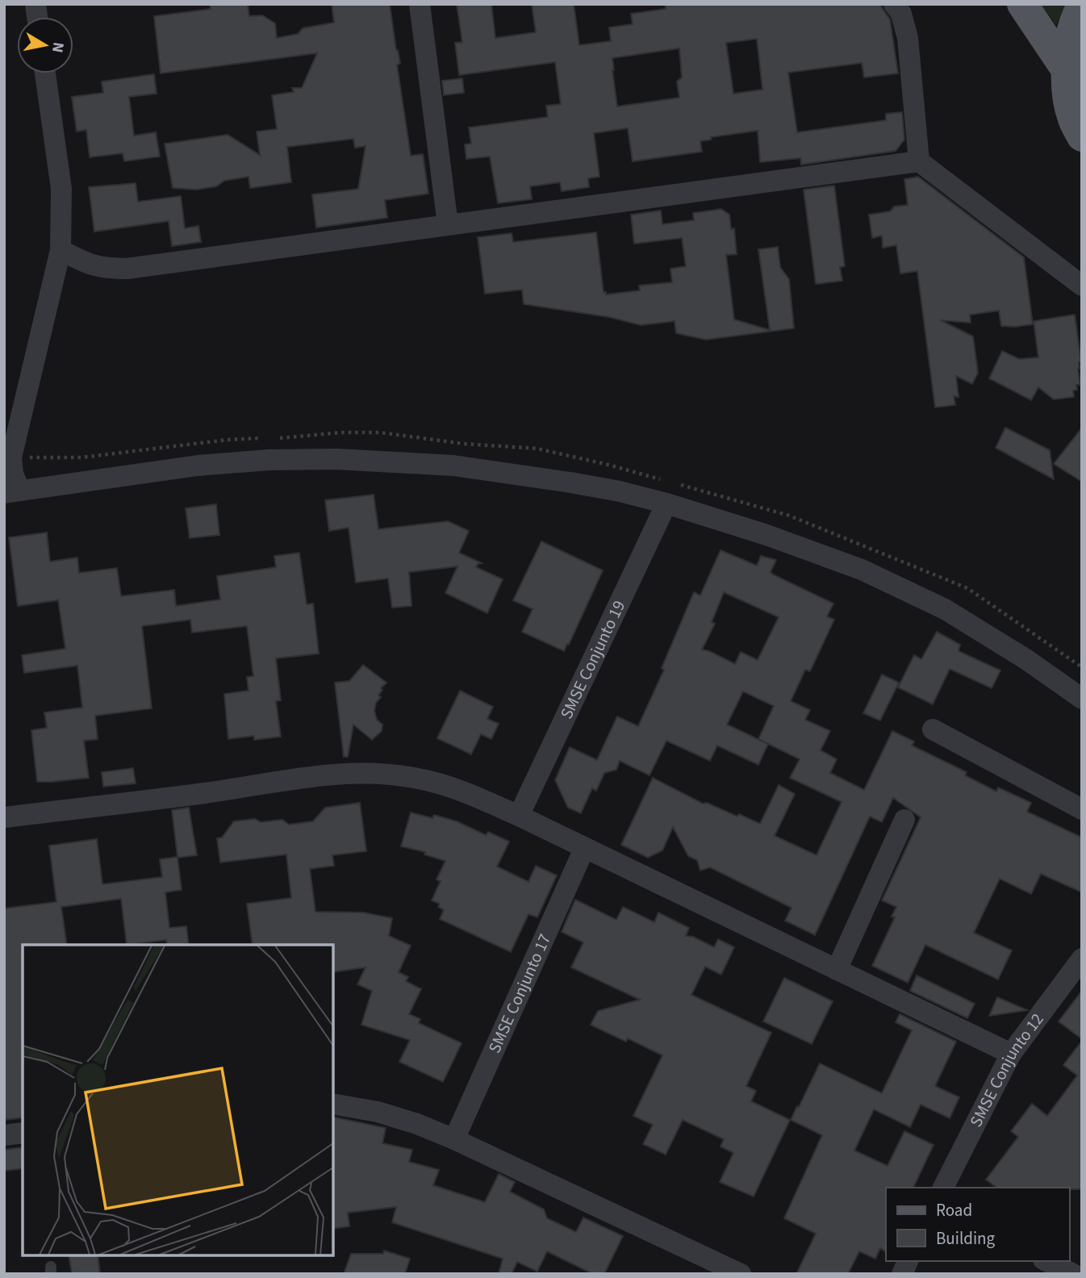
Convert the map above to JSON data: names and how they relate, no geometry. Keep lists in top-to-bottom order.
{
  "streets": {
    "street": ["SMSE Conjunto 19", "SMSE Conjunto 17", "SMSE Conjunto 12"]
  },
  "legend": ["Road", "Building"],
  "north": "right"
}
